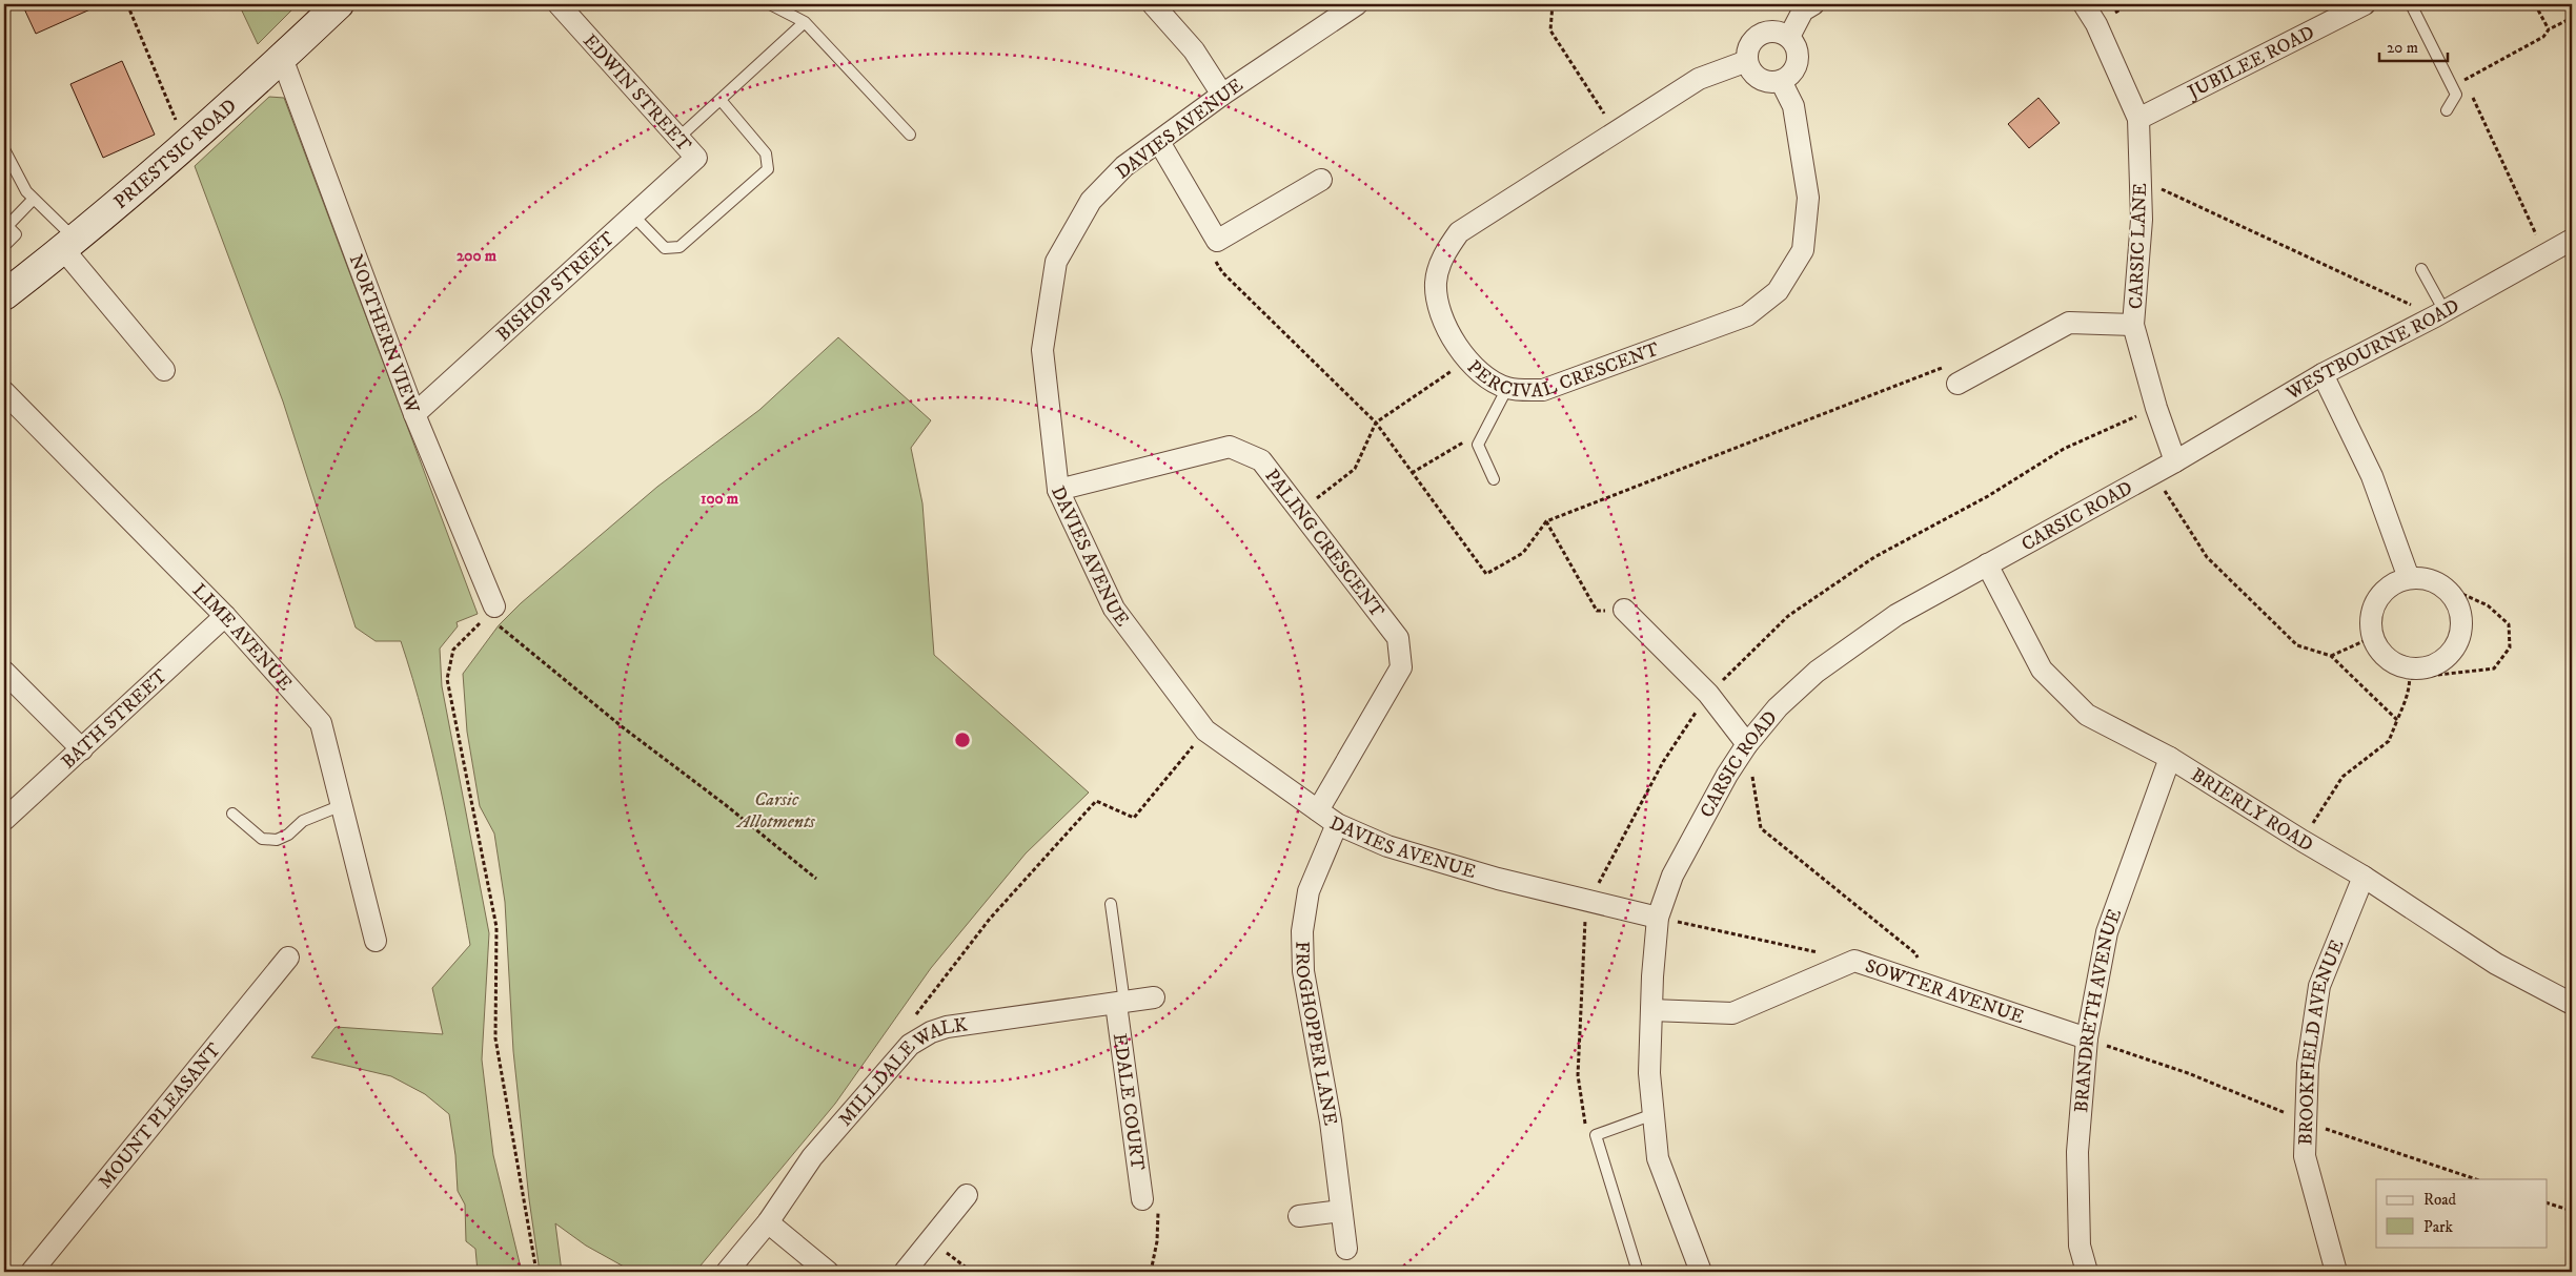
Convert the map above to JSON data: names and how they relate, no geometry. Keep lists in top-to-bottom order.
{
  "streets": {
    "main road": ["PRIESTSIC ROAD"],
    "street": [
      "JUBILEE ROAD",
      "EDWIN STREET",
      "DAVIES AVENUE",
      "CARSIC LANE",
      "BISHOP STREET",
      "NORTHERN VIEW",
      "WESTBOURNE ROAD",
      "PERCIVAL CRESCENT",
      "CARSIC ROAD",
      "PALING CRESCENT",
      "LIME AVENUE",
      "BATH STREET",
      "BRIERLY ROAD",
      "SOWTER AVENUE",
      "BRANDRETH AVENUE",
      "FROGHOPPER LANE",
      "BROOKFIELD AVENUE",
      "MILLDALE WALK",
      "EDALE COURT",
      "MOUNT PLEASANT"
    ]
  },
  "crossings": [
    ["JUBILEE ROAD", "CARSIC LANE"],
    ["EDWIN STREET", "BISHOP STREET"],
    ["DAVIES AVENUE", "CARSIC ROAD"],
    ["DAVIES AVENUE", "PALING CRESCENT"],
    ["DAVIES AVENUE", "FROGHOPPER LANE"],
    ["PRIESTSIC ROAD", "NORTHERN VIEW"],
    ["CARSIC LANE", "WESTBOURNE ROAD"],
    ["CARSIC LANE", "CARSIC ROAD"],
    ["BISHOP STREET", "NORTHERN VIEW"],
    ["WESTBOURNE ROAD", "CARSIC ROAD"],
    ["CARSIC ROAD", "BRIERLY ROAD"],
    ["CARSIC ROAD", "SOWTER AVENUE"],
    ["LIME AVENUE", "BATH STREET"],
    ["BRIERLY ROAD", "BRANDRETH AVENUE"],
    ["BRIERLY ROAD", "BROOKFIELD AVENUE"],
    ["SOWTER AVENUE", "BRANDRETH AVENUE"],
    ["MILLDALE WALK", "EDALE COURT"]
  ],
  "parks": ["Carsic Allotments"],
  "legend": ["Road", "Park"],
  "scale_bar": "20 m",
  "rings": ["200 m", "100 m"]
}
